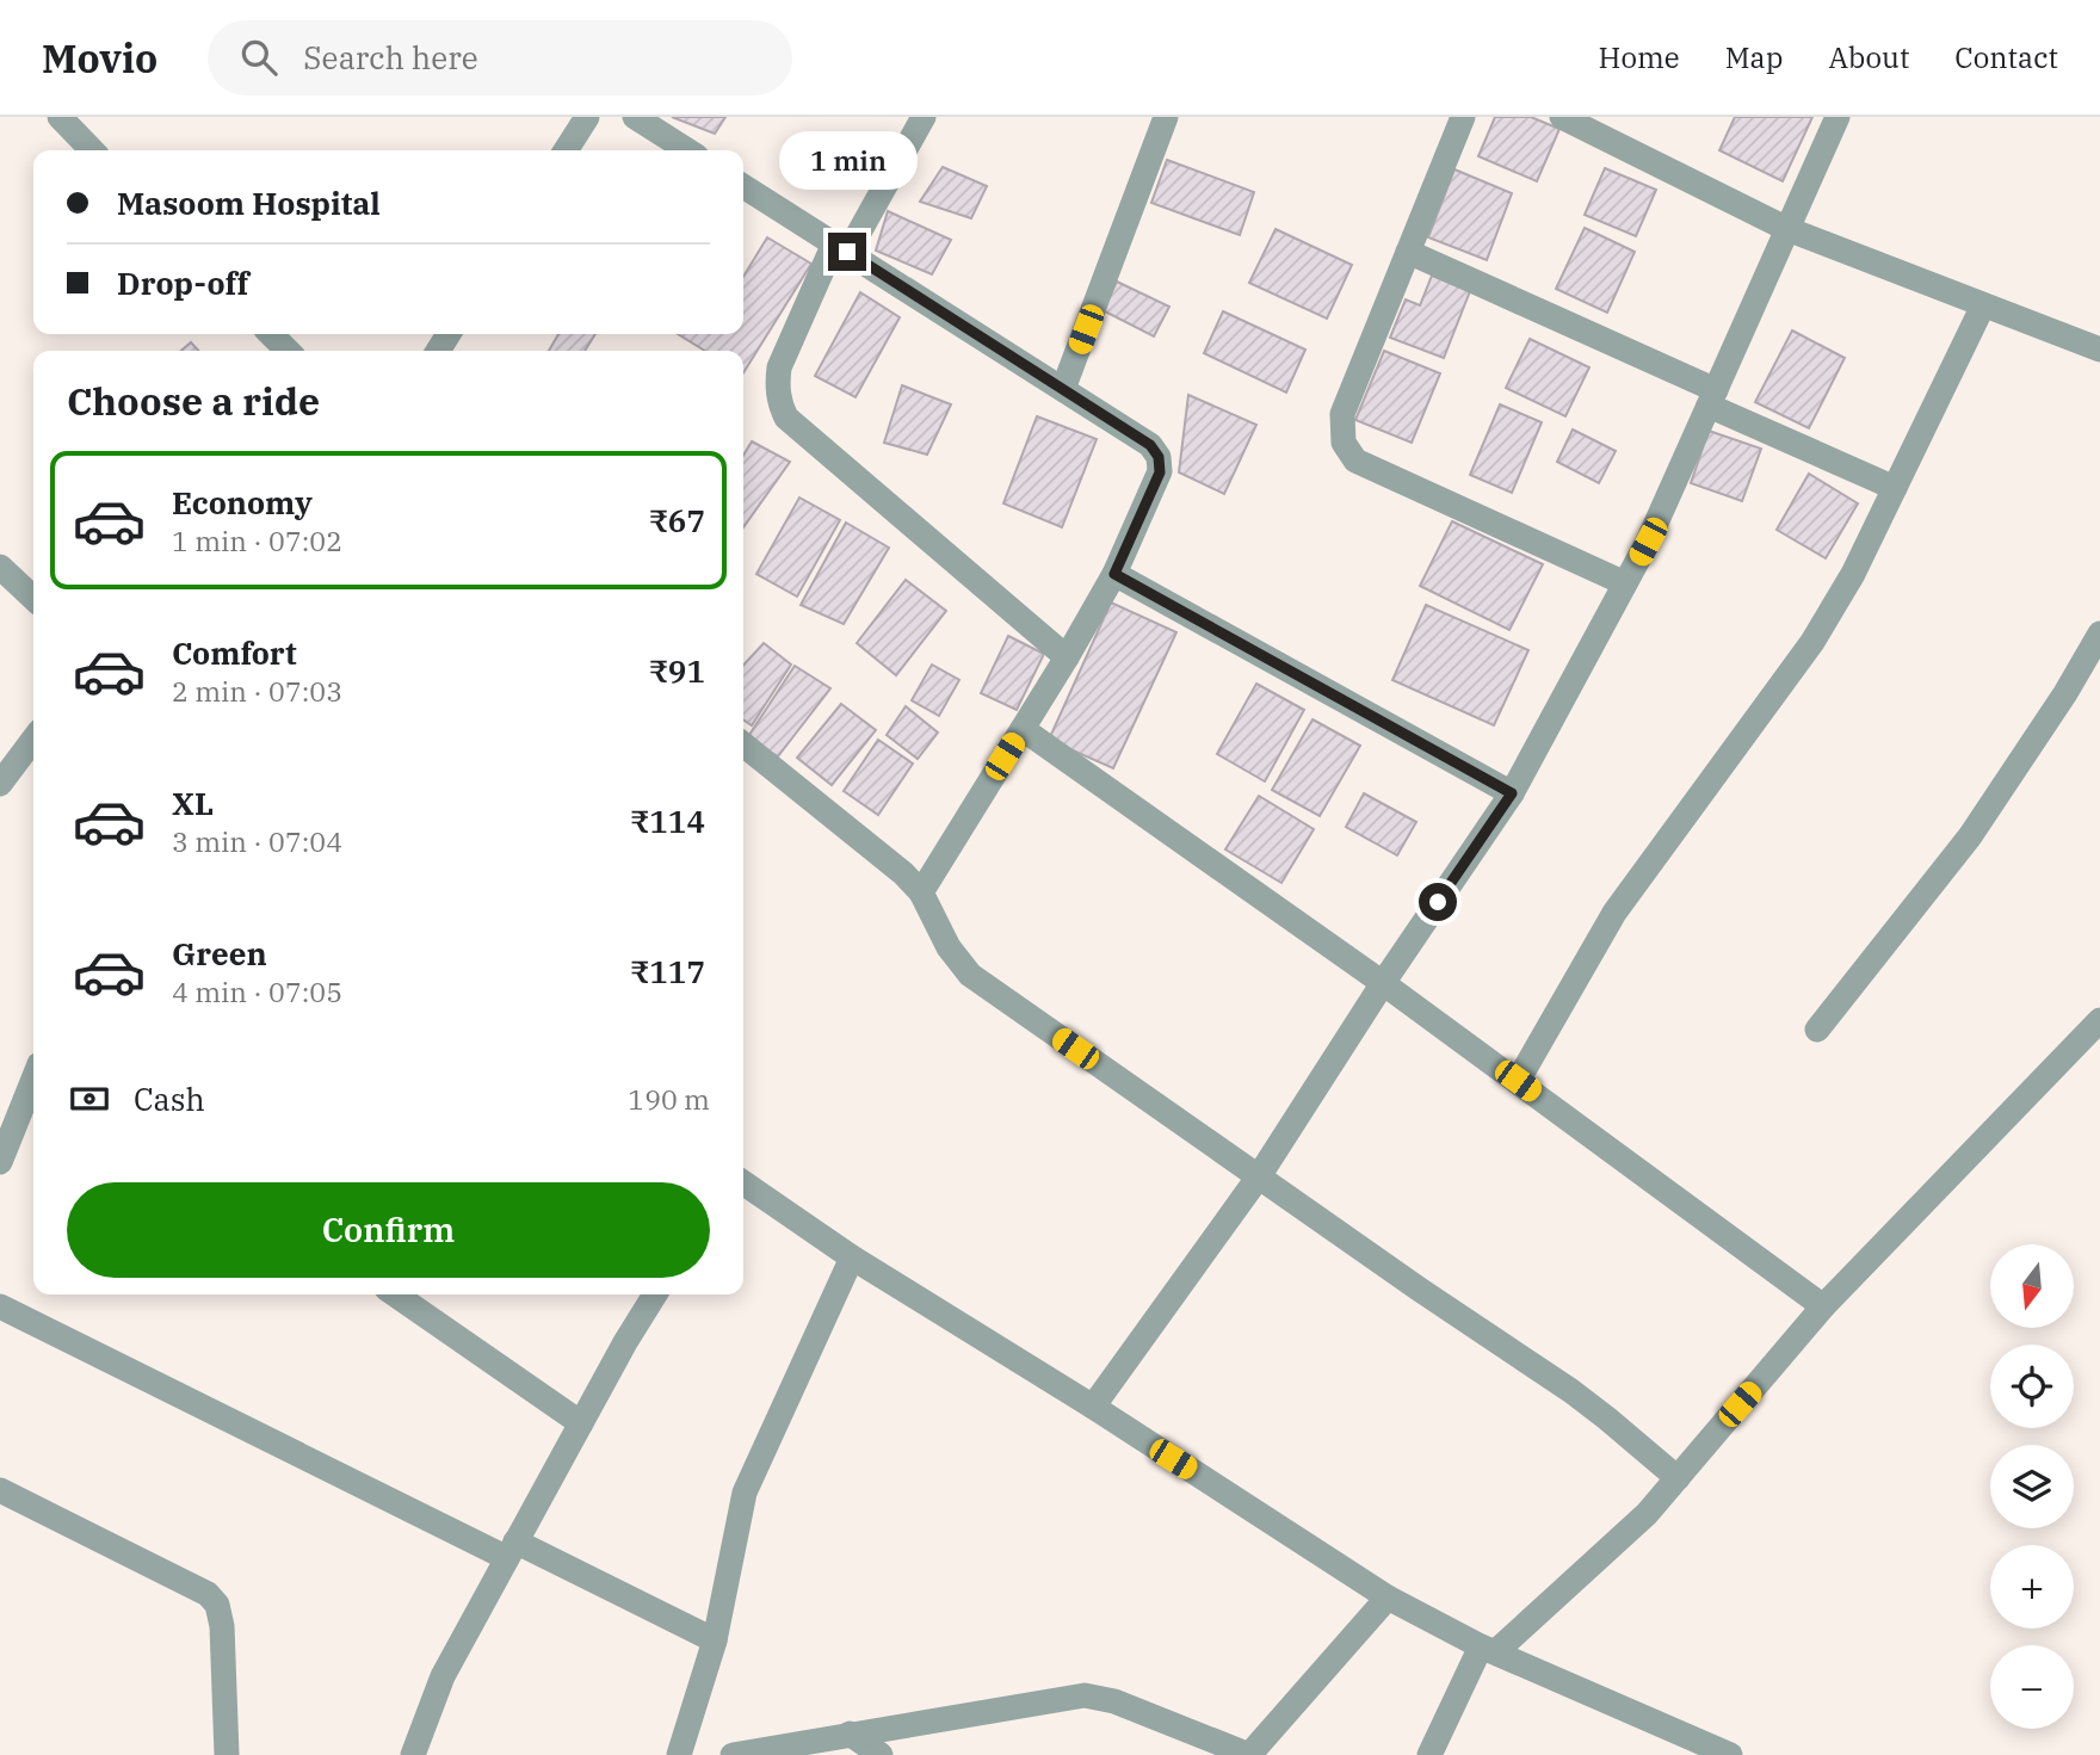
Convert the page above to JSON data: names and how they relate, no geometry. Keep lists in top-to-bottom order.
{
  "north": "bottom",
  "page": {
    "header": "Movio",
    "search": "Search here",
    "nav": [
      "Home",
      "Map",
      "About",
      "Contact"
    ],
    "bubble": "1 min",
    "banner": ["Masoom Hospital", "Drop-off"],
    "heading": "Choose a ride",
    "list": [
      {
        "name": "Economy",
        "note": "1 min · 07:02",
        "value": "₹67"
      },
      {
        "name": "Comfort",
        "note": "2 min · 07:03",
        "value": "₹91"
      },
      {
        "name": "XL",
        "note": "3 min · 07:04",
        "value": "₹114"
      },
      {
        "name": "Green",
        "note": "4 min · 07:05",
        "value": "₹117"
      }
    ],
    "pay": ["Cash", "190 m"],
    "buttons": "Confirm",
    "map_buttons": ["+", "−"]
  }
}
